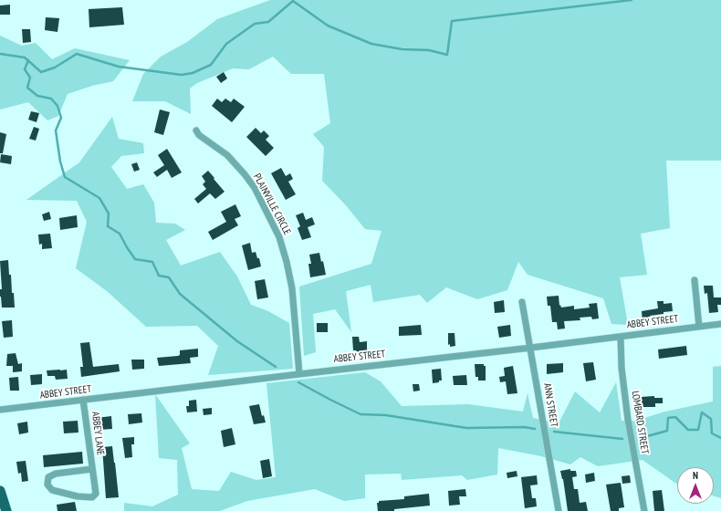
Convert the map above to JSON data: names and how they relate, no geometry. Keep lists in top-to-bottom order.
{
  "streets": {
    "street": [
      "PLAINVILLE CIRCLE",
      "ABBEY STREET",
      "ANN STREET",
      "LOMBARD STREET",
      "ABBEY LANE"
    ]
  },
  "crossings": [
    ["PLAINVILLE CIRCLE", "ABBEY STREET"],
    ["ABBEY STREET", "ANN STREET"],
    ["ABBEY STREET", "LOMBARD STREET"],
    ["ABBEY STREET", "ABBEY LANE"]
  ],
  "north": "top"
}
